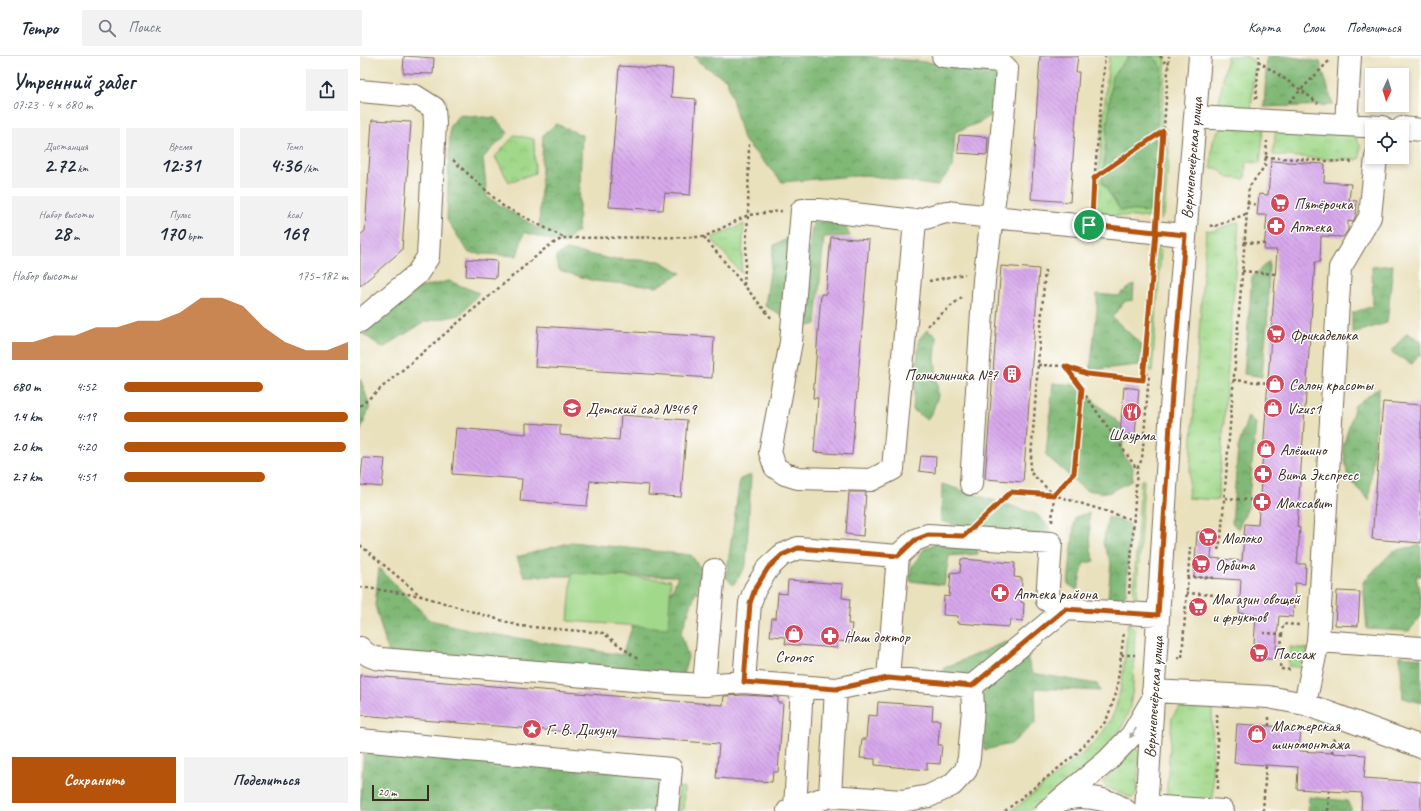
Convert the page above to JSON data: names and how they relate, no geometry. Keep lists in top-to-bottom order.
{
  "streets": {
    "street": ["Верхнепечёрская улица"]
  },
  "places": {
    "supermarket": [
      "Пятёрочка",
      "Фрикаделька",
      "Молоко",
      "Орбита",
      "Магазин овощей и фруктов",
      "Пассаж"
    ],
    "pharmacy": [
      "Аптека",
      "Вита Экспресс",
      "Максавит",
      "Аптека района",
      "Наш доктор"
    ],
    "building": ["Поликлиника №7"],
    "shop": [
      "Салон красоты",
      "Vizus1",
      "Алёшино",
      "Cronos",
      "Мастерская шиномонтажа"
    ],
    "school or university": ["Детский сад №469"],
    "restaurant": ["Шаурма"],
    "place": ["Г. В. Дикуну"]
  },
  "scale_bar": "20 m",
  "north": "bottom",
  "page": {
    "header": "Tempo",
    "search": "Поиск",
    "nav": ["Карта", "Слои", "Поделиться"],
    "heading": ["Утренний забег", "07:23 · 4 × 680 m"],
    "stats": [
      ["Дистанция", "2.72 km"],
      ["Время", "12:31"],
      ["Темп", "4:36 /km"],
      ["Набор высоты", "28 m"],
      ["Пульс", "170 bpm"],
      ["kcal", "169"]
    ],
    "chart": ["Набор высоты", "175–182 m"],
    "list": [
      {
        "name": "680 m",
        "note": "4:52"
      },
      {
        "name": "1.4 km",
        "note": "4:19"
      },
      {
        "name": "2.0 km",
        "note": "4:20"
      },
      {
        "name": "2.7 km",
        "note": "4:51"
      }
    ],
    "buttons": ["Сохранить", "Поделиться"],
    "scale": "20 m"
  }
}
